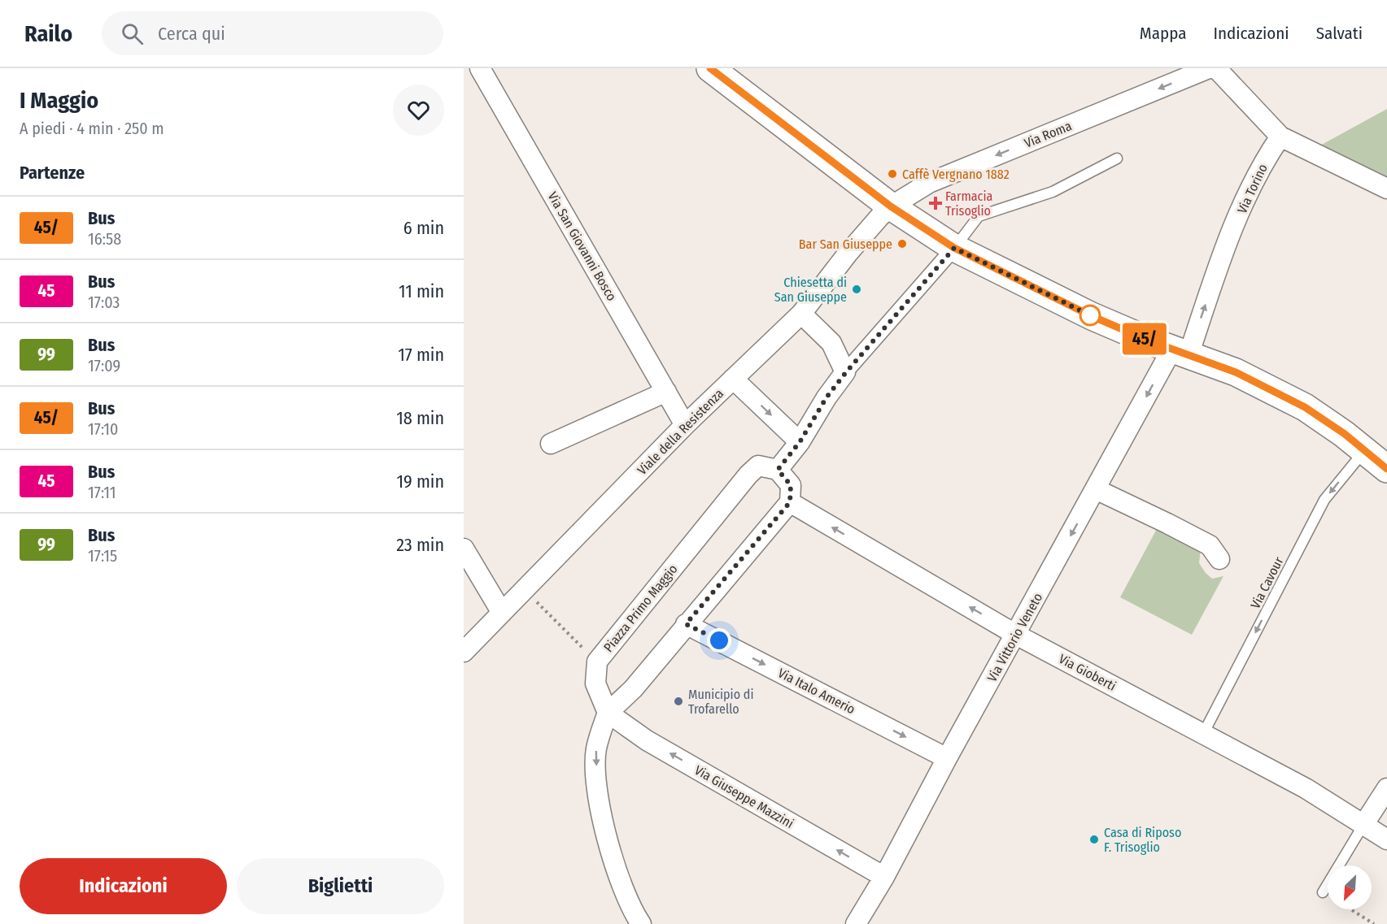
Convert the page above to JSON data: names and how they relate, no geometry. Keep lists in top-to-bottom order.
{
  "streets": {
    "street": [
      "Via Roma",
      "Via Torino",
      "Via San Giovanni Bosco",
      "Viale della Resistenza",
      "Piazza Primo Maggio",
      "Via Vittorio Veneto",
      "Via Gioberti",
      "Via Italo Amerio",
      "Via Giuseppe Mazzini"
    ],
    "lane": ["Via Cavour"]
  },
  "crossings": [
    ["Via Roma", "Viale della Resistenza"],
    ["Via Torino", "Via Vittorio Veneto"],
    ["Via San Giovanni Bosco", "Viale della Resistenza"],
    ["Via Cavour", "Via Gioberti"],
    ["Piazza Primo Maggio", "Via Giuseppe Mazzini"],
    ["Via Vittorio Veneto", "Via Gioberti"],
    ["Via Vittorio Veneto", "Via Italo Amerio"],
    ["Via Vittorio Veneto", "Via Giuseppe Mazzini"]
  ],
  "one_way": [
    "Via Roma",
    "Via Torino",
    "Via Cavour",
    "Via Vittorio Veneto",
    "Via Gioberti",
    "Via Italo Amerio",
    "Via Giuseppe Mazzini"
  ],
  "places": {
    "other": [
      "Caffè Vergnano 1882",
      "Bar San Giuseppe",
      "Chiesetta di San Giuseppe",
      "Municipio di Trofarello",
      "Casa di Riposo F. Trisoglio"
    ],
    "health": ["Farmacia Trisoglio"]
  },
  "lines": ["bus line 45/"],
  "north": "bottom left",
  "page": {
    "header": "Railo",
    "search": "Cerca qui",
    "nav": ["Mappa", "Indicazioni", "Salvati"],
    "heading": [
      ["I Maggio", "A piedi · 4 min · 250 m"],
      "Partenze"
    ],
    "on_map": "45/",
    "list": [
      {
        "mark": "45/",
        "name": "Bus",
        "note": "16:58",
        "value": "6 min"
      },
      {
        "mark": "45",
        "name": "Bus",
        "note": "17:03",
        "value": "11 min"
      },
      {
        "mark": "99",
        "name": "Bus",
        "note": "17:09",
        "value": "17 min"
      },
      {
        "mark": "45/",
        "name": "Bus",
        "note": "17:10",
        "value": "18 min"
      },
      {
        "mark": "45",
        "name": "Bus",
        "note": "17:11",
        "value": "19 min"
      },
      {
        "mark": "99",
        "name": "Bus",
        "note": "17:15",
        "value": "23 min"
      }
    ],
    "buttons": ["Indicazioni", "Biglietti"]
  }
}
